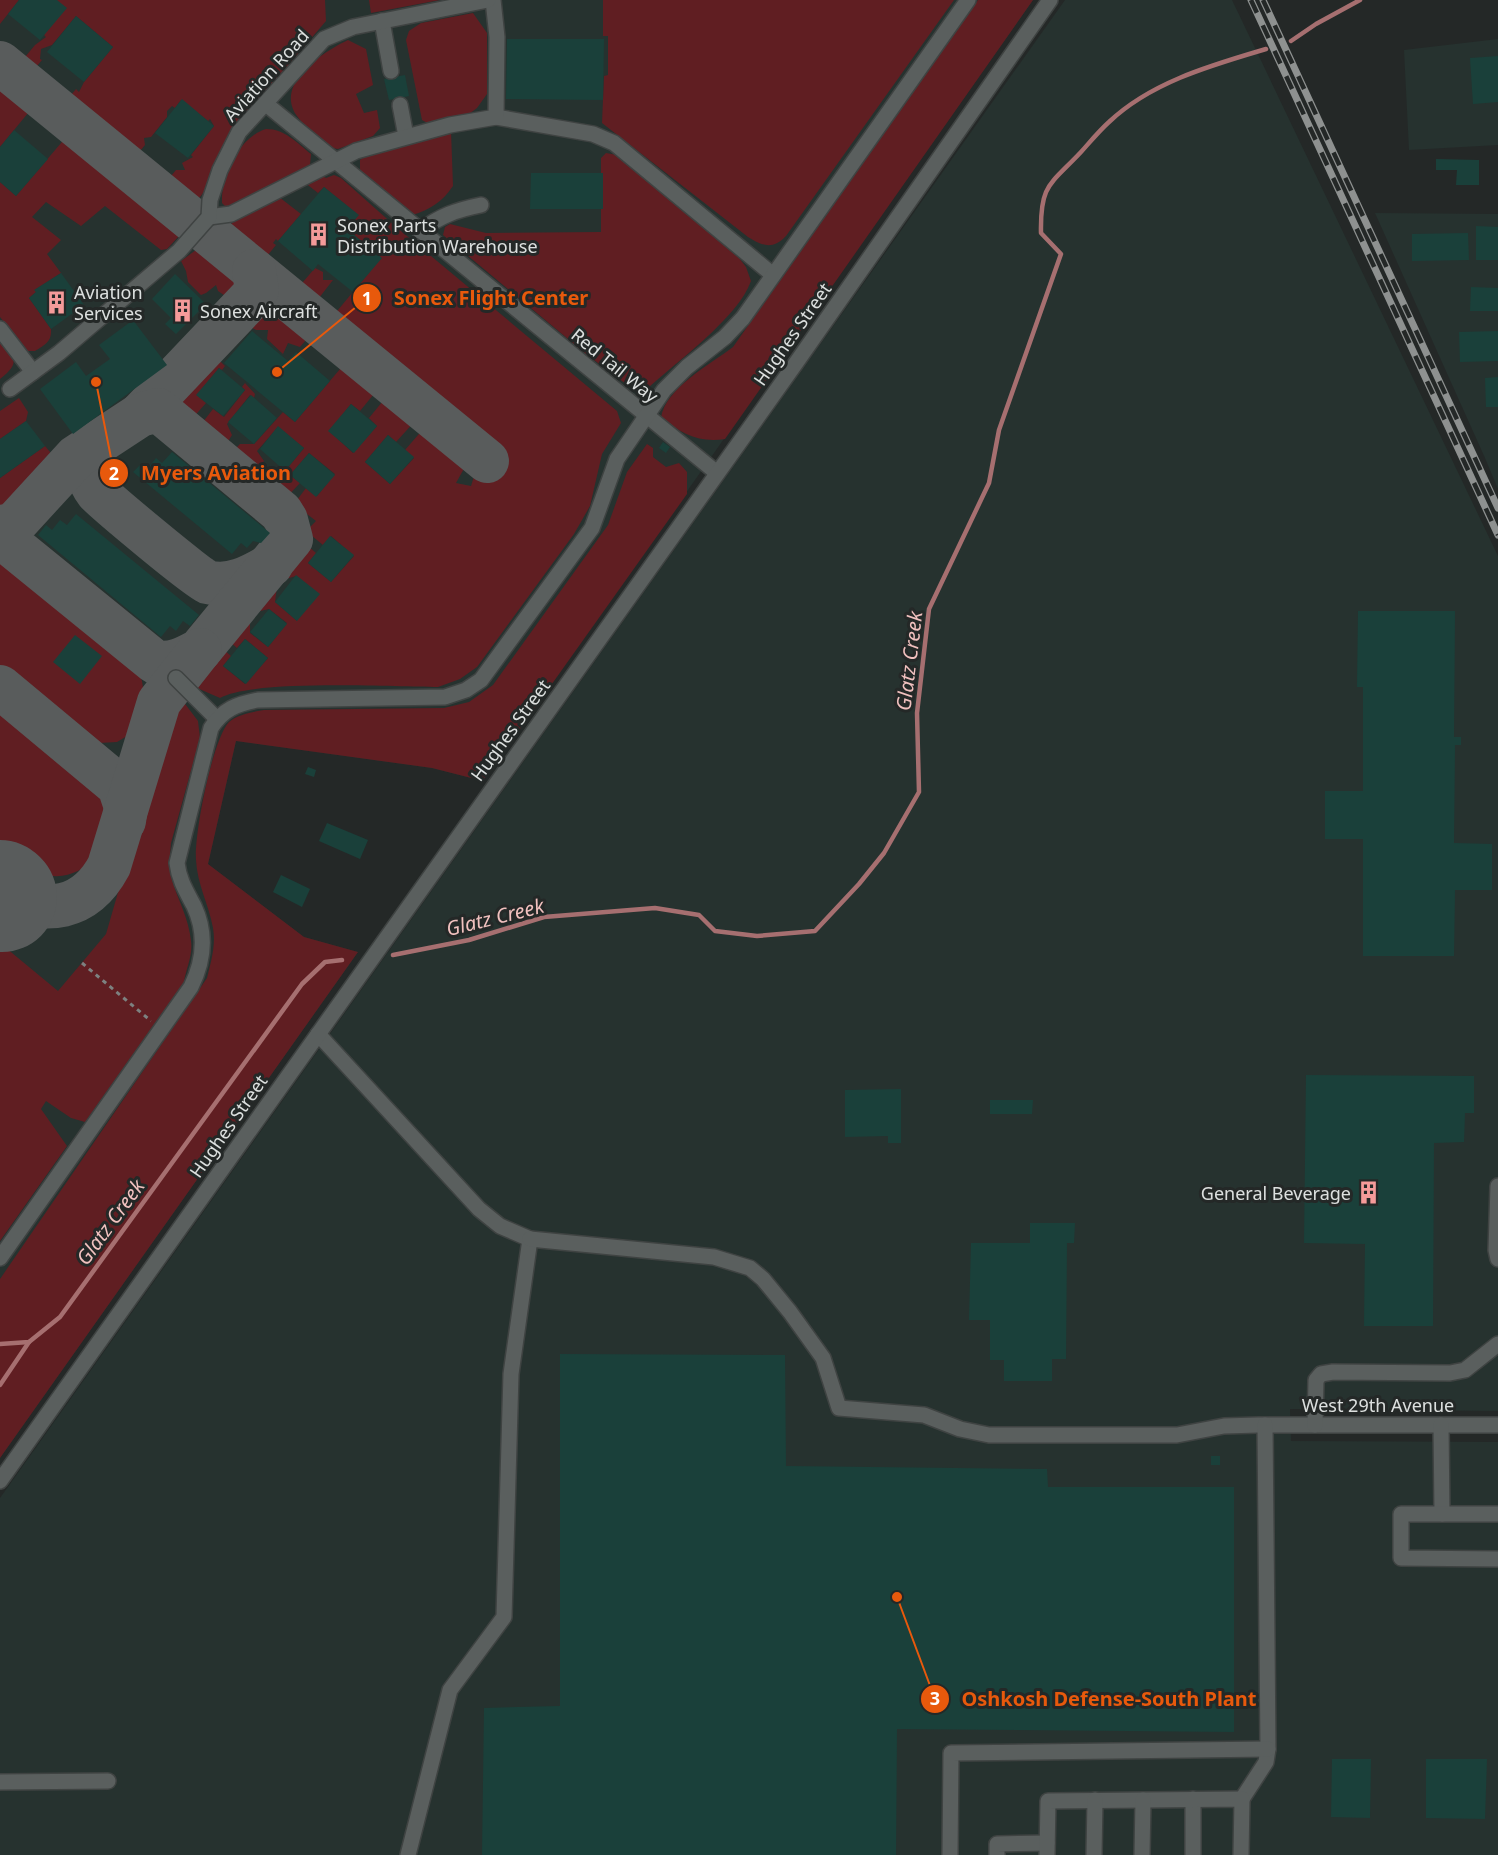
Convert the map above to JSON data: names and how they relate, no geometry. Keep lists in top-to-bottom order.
{
  "streets": {
    "street": [
      "Aviation Road",
      "Hughes Street",
      "Red Tail Way",
      "West 29th Avenue"
    ]
  },
  "crossings": [
    ["Aviation Road", "Red Tail Way"],
    ["Hughes Street", "Red Tail Way"]
  ],
  "water": ["Glatz Creek"],
  "places": {
    "building": [
      "Sonex Parts Distribution Warehouse",
      "Aviation Services",
      "Sonex Aircraft",
      "General Beverage"
    ],
    "other": ["Sonex Flight Center", "Myers Aviation", "Oshkosh Defense-South Plant"]
  }
}
